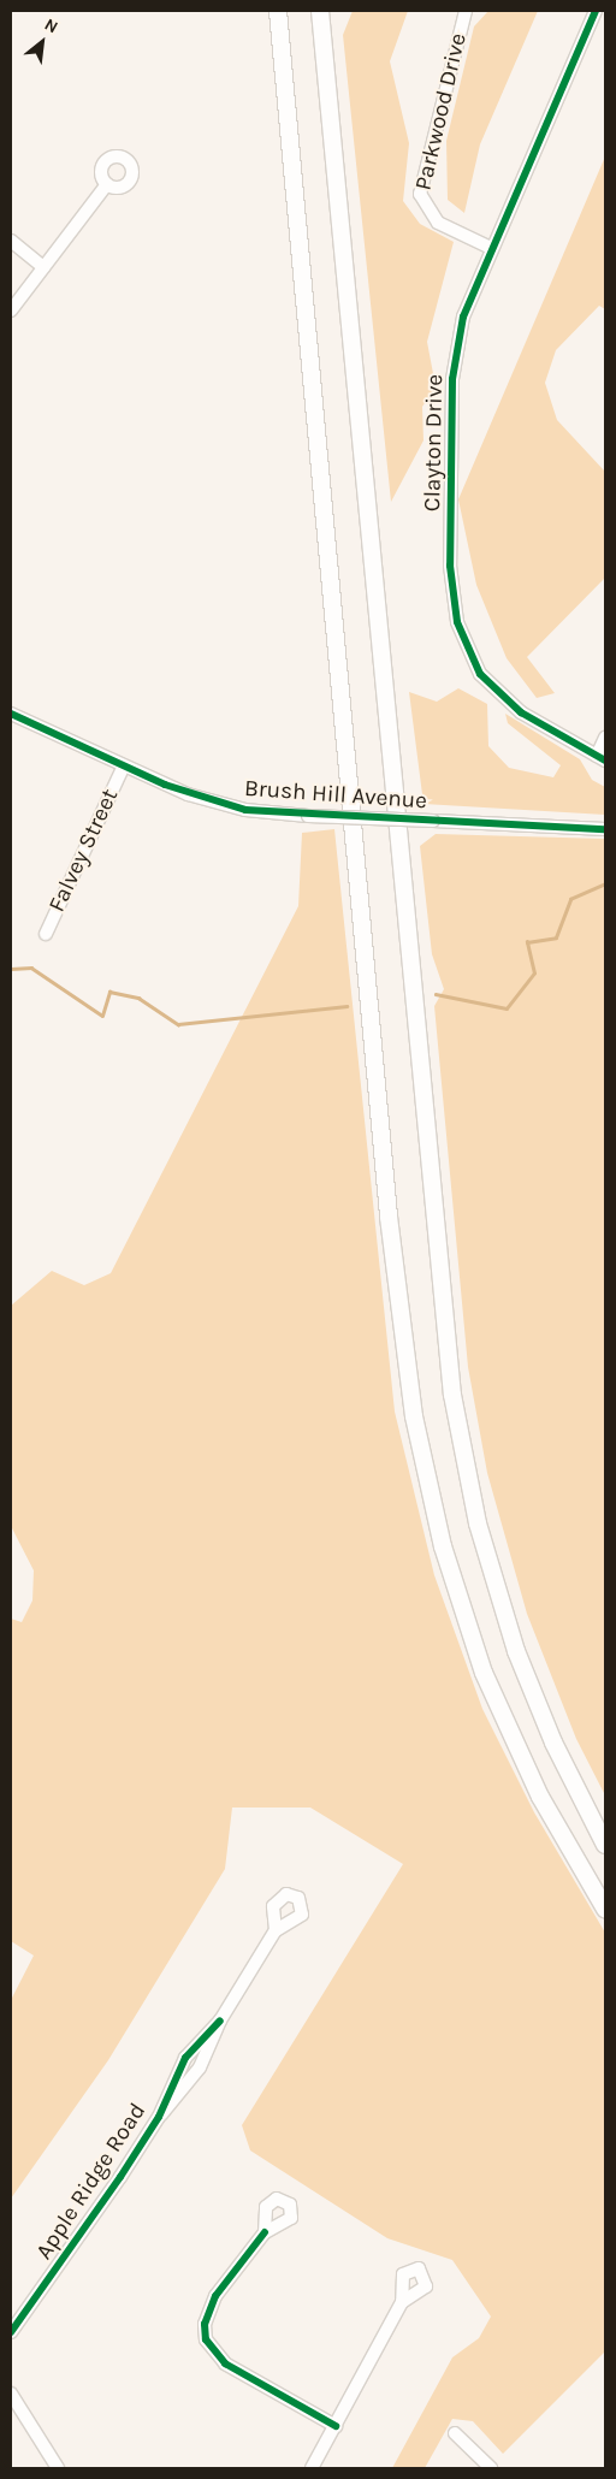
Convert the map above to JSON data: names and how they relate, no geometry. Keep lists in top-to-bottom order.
{
  "streets": {
    "street": [
      "Parkwood Drive",
      "Clayton Drive",
      "Brush Hill Avenue",
      "Falvey Street",
      "Apple Ridge Road"
    ]
  },
  "crossings": [
    ["Parkwood Drive", "Clayton Drive"],
    ["Brush Hill Avenue", "Falvey Street"]
  ],
  "north": "top right"
}
